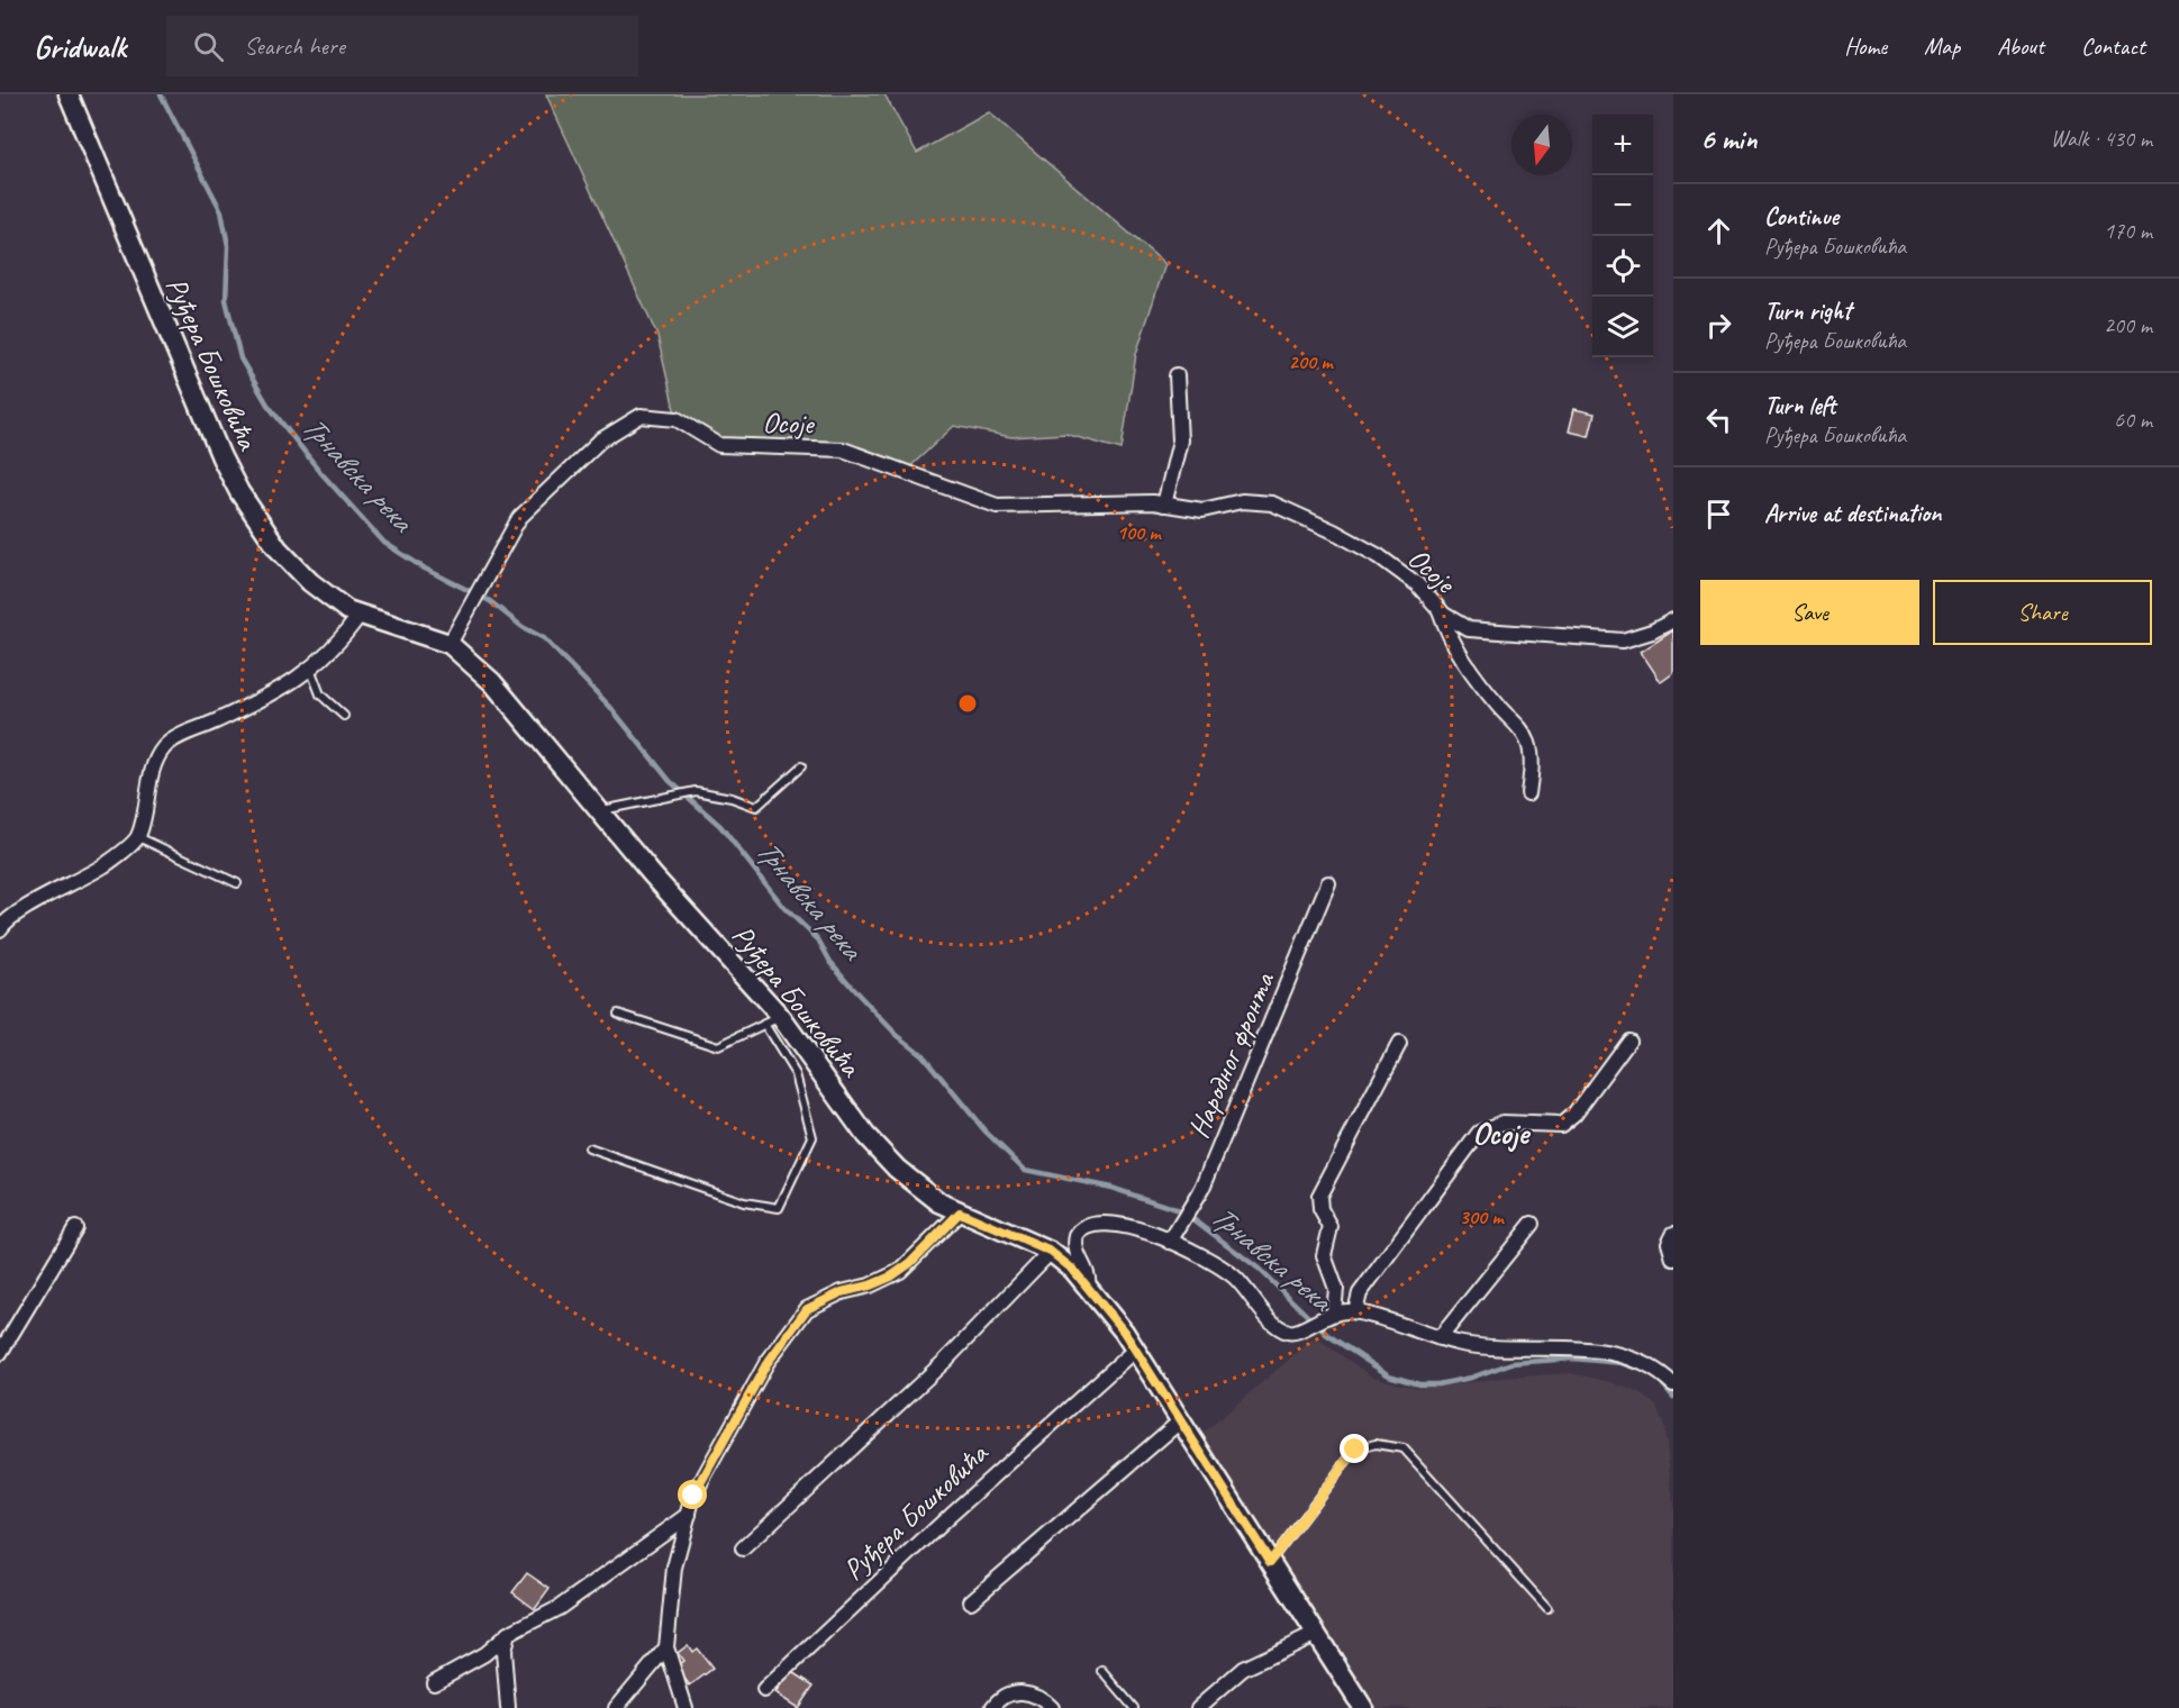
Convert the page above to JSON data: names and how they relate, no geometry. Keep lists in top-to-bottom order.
{
  "streets": {
    "main road": ["Руђера Бошковића"],
    "street": ["Осоје", "Народног фронта"]
  },
  "crossings": [
    ["Руђера Бошковића", "Осоје"],
    ["Руђера Бошковића", "Народног фронта"]
  ],
  "districts": ["Осоје"],
  "water": ["Трнавска река"],
  "north": "bottom",
  "page": {
    "header": "Gridwalk",
    "search": "Search here",
    "nav": [
      "Home",
      "Map",
      "About",
      "Contact"
    ],
    "heading": ["6 min", "Walk · 430 m"],
    "map_buttons": ["+", "−"],
    "list": [
      ["Continue", "Руђера Бошковића", "170 m"],
      ["Turn right", "Руђера Бошковића", "200 m"],
      ["Turn left", "Руђера Бошковића", "60 m"],
      "Arrive at destination"
    ],
    "buttons": ["Save", "Share"]
  },
  "rings": ["200 m", "100 m", "300 m"]
}
